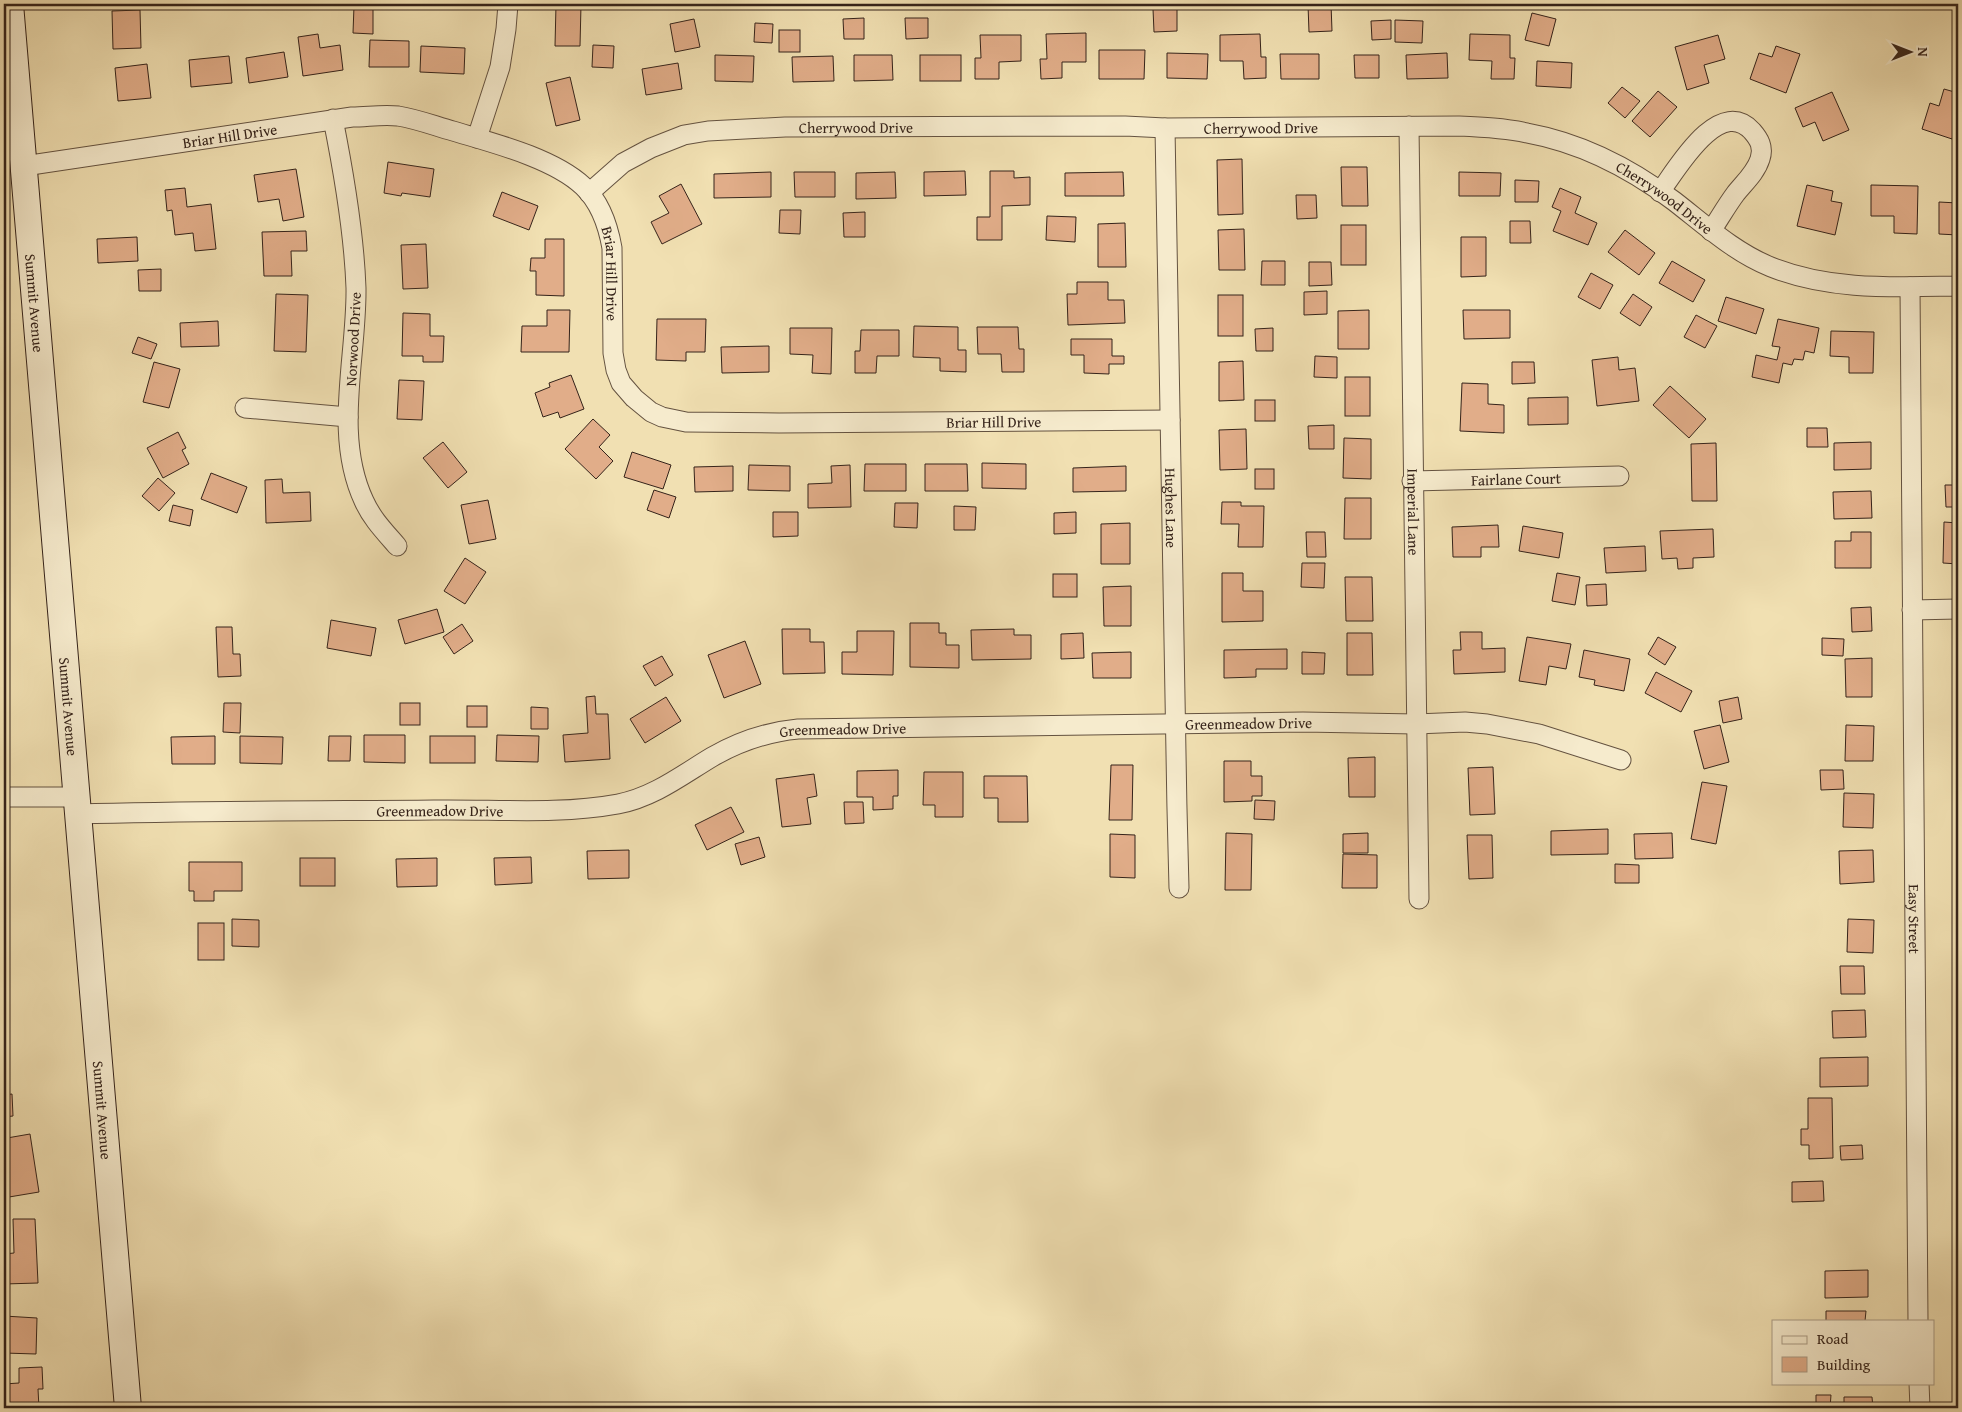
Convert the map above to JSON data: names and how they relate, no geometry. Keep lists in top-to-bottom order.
{
  "streets": {
    "main road": ["Summit Avenue"],
    "street": [
      "Cherrywood Drive",
      "Briar Hill Drive",
      "Norwood Drive",
      "Fairlane Court",
      "Hughes Lane",
      "Imperial Lane",
      "Greenmeadow Drive",
      "Easy Street"
    ]
  },
  "crossings": [
    ["Cherrywood Drive", "Briar Hill Drive"],
    ["Cherrywood Drive", "Hughes Lane"],
    ["Cherrywood Drive", "Imperial Lane"],
    ["Cherrywood Drive", "Easy Street"],
    ["Briar Hill Drive", "Summit Avenue"],
    ["Briar Hill Drive", "Norwood Drive"],
    ["Briar Hill Drive", "Hughes Lane"],
    ["Summit Avenue", "Greenmeadow Drive"],
    ["Fairlane Court", "Imperial Lane"],
    ["Hughes Lane", "Greenmeadow Drive"],
    ["Imperial Lane", "Greenmeadow Drive"]
  ],
  "legend": ["Road", "Building"],
  "north": "right"
}
